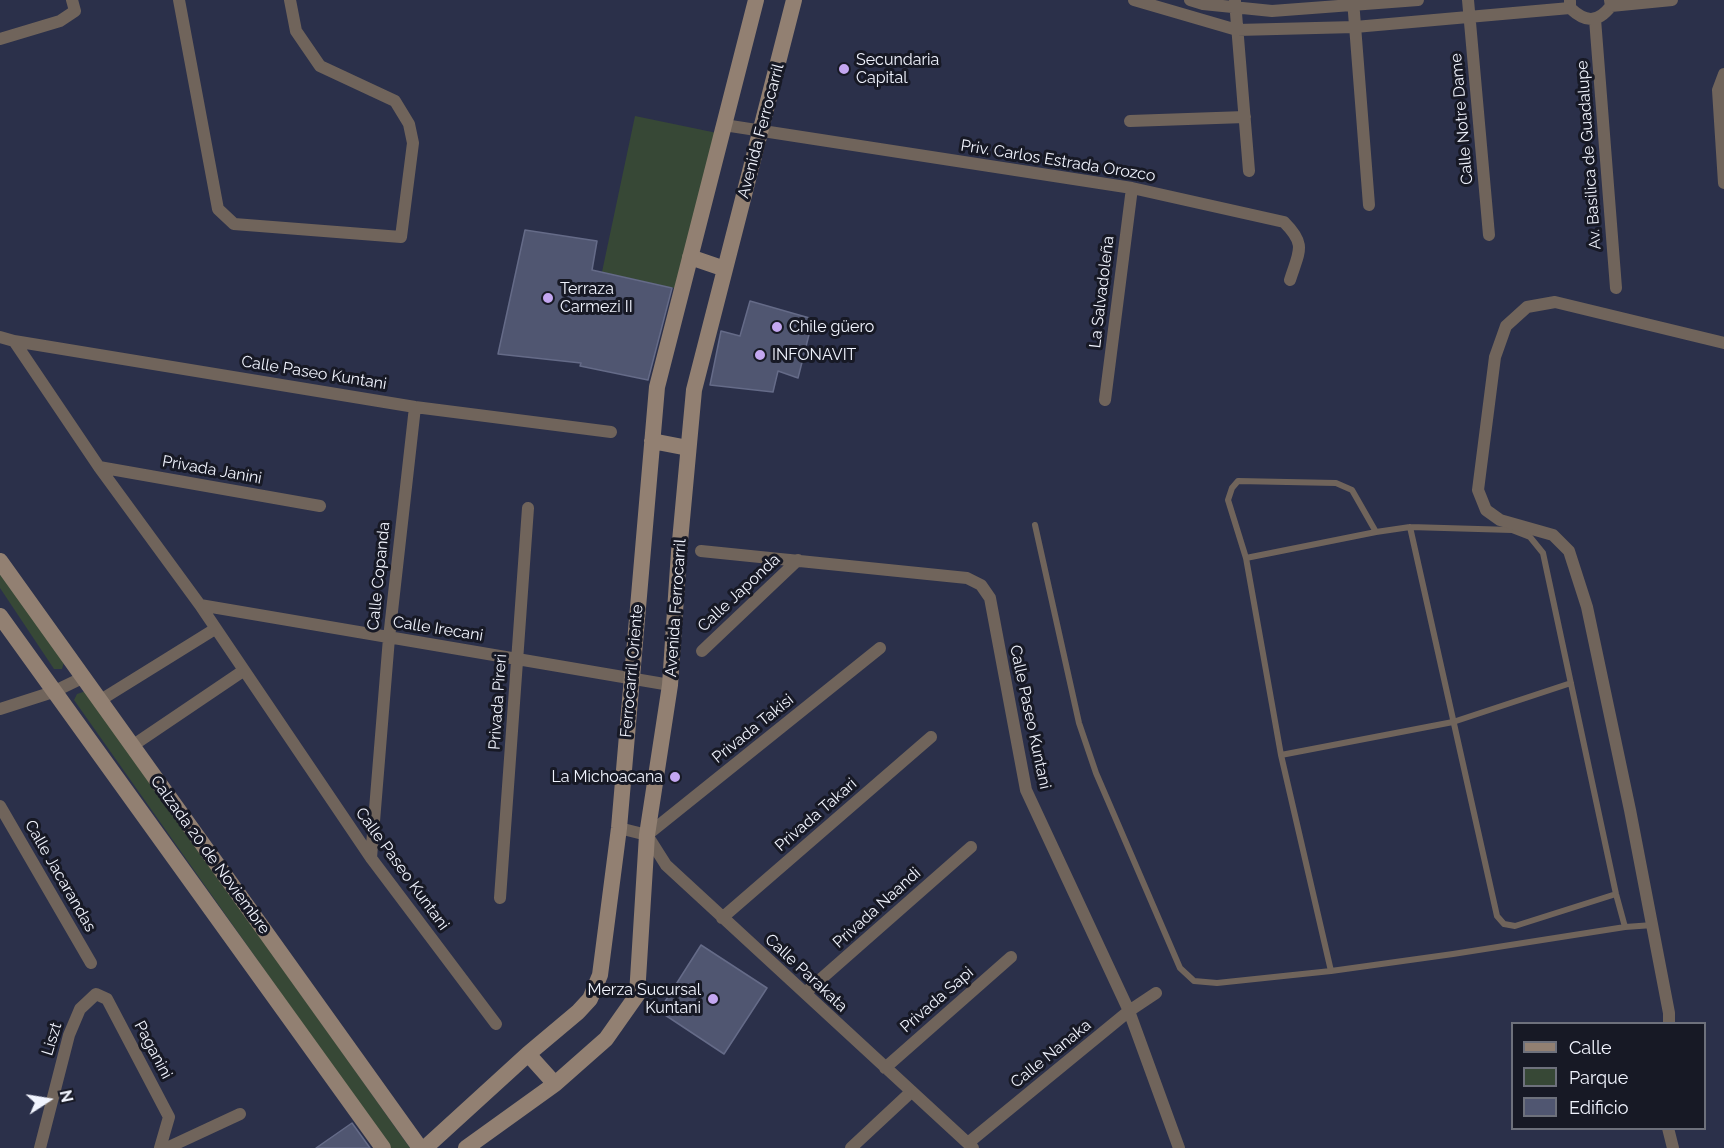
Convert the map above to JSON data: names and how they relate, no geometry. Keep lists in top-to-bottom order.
{
  "streets": {
    "main road": ["Avenida Ferrocarril", "Ferrocarril Oriente", "Calzada 20 de Noviembre"],
    "street": [
      "Calle Notre Dame",
      "Av. Basilica de Guadalupe",
      "Priv. Carlos Estrada Orozco",
      "La Salvadoleña",
      "Calle Paseo Kuntani",
      "Privada Janini",
      "Calle Copanda",
      "Calle Japonda",
      "Calle Irecani",
      "Privada Pireri",
      "Privada Takisi",
      "Privada Takari",
      "Calle Jacarandas",
      "Privada Naandi",
      "Calle Parakata",
      "Privada Sapi",
      "Liszt",
      "Paganini",
      "Calle Nanaka"
    ]
  },
  "crossings": [
    ["Avenida Ferrocarril", "Priv. Carlos Estrada Orozco"],
    ["Avenida Ferrocarril", "Calle Irecani"],
    ["Avenida Ferrocarril", "Privada Takisi"],
    ["Avenida Ferrocarril", "Calle Parakata"],
    ["Priv. Carlos Estrada Orozco", "La Salvadoleña"],
    ["Calle Paseo Kuntani", "Privada Janini"],
    ["Calle Paseo Kuntani", "Calle Copanda"],
    ["Calle Paseo Kuntani", "Calle Japonda"],
    ["Calle Paseo Kuntani", "Calle Irecani"],
    ["Calle Paseo Kuntani", "Calle Nanaka"],
    ["Calle Copanda", "Calle Irecani"],
    ["Calle Irecani", "Ferrocarril Oriente"],
    ["Calle Irecani", "Privada Pireri"],
    ["Privada Takisi", "Calle Parakata"],
    ["Privada Takari", "Calle Parakata"],
    ["Privada Naandi", "Calle Parakata"],
    ["Calle Parakata", "Privada Sapi"],
    ["Calle Parakata", "Calle Nanaka"],
    ["Liszt", "Paganini"]
  ],
  "places": [
    "Secundaria Capital",
    "Terraza Carmezi II",
    "Chile güero",
    "INFONAVIT",
    "La Michoacana",
    "Merza Sucursal Kuntani"
  ],
  "legend": ["Calle", "Parque", "Edificio"],
  "north": "right"
}
